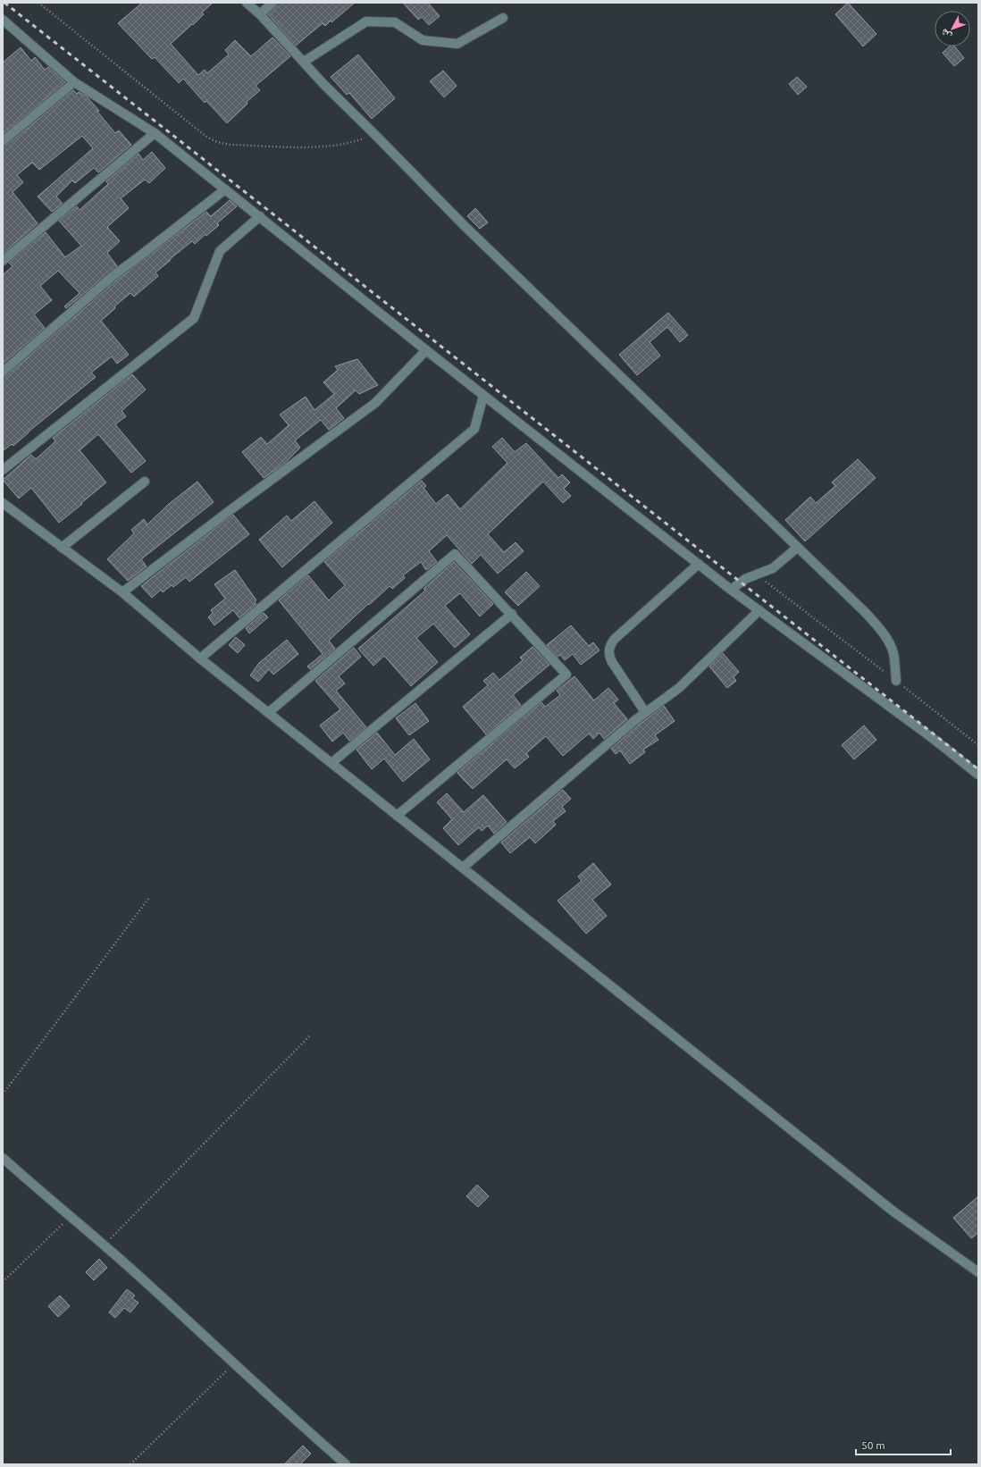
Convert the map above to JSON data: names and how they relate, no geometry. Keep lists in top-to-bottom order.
{
  "scale_bar": "50 m",
  "north": "bottom left"
}
